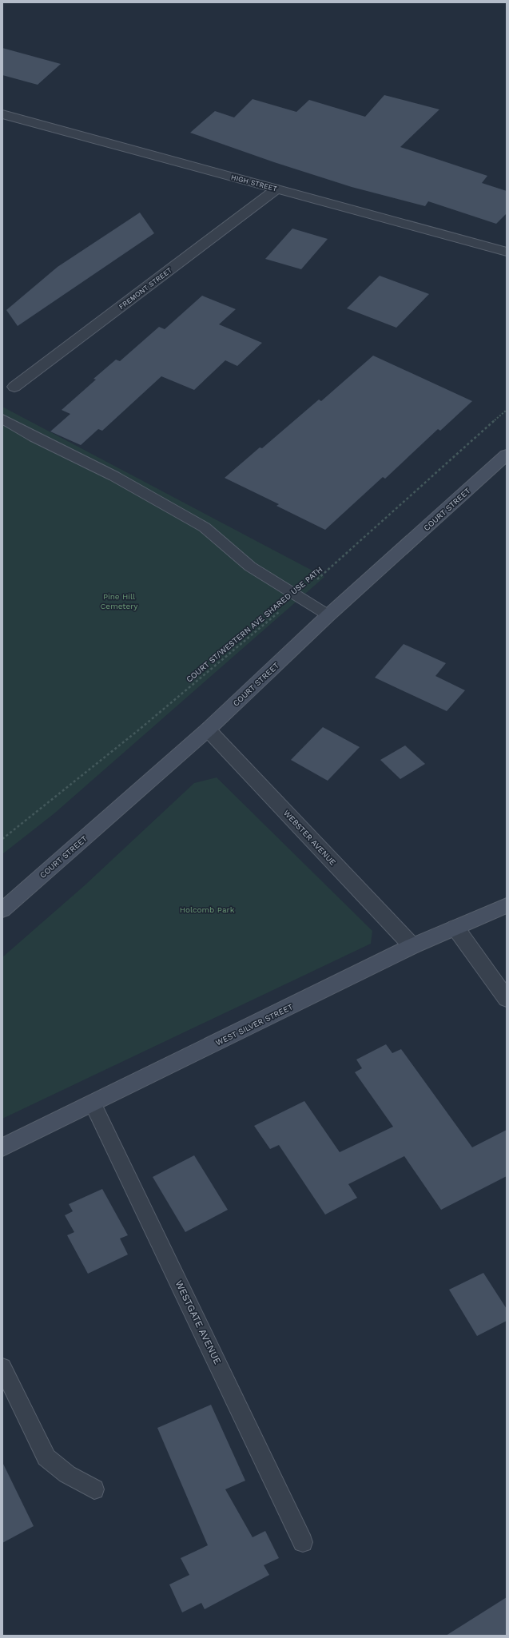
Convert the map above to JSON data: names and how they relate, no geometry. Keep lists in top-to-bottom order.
{
  "streets": {
    "main road": ["COURT STREET", "WEST SILVER STREET"],
    "street": ["HIGH STREET", "FREMONT STREET", "WEBSTER AVENUE"],
    "lane": ["WESTGATE AVENUE"],
    "path": ["COURT ST/WESTERN AVE SHARED USE PATH"]
  },
  "crossings": [
    ["HIGH STREET", "FREMONT STREET"],
    ["COURT STREET", "WEBSTER AVENUE"],
    ["WEBSTER AVENUE", "WEST SILVER STREET"],
    ["WEST SILVER STREET", "WESTGATE AVENUE"]
  ],
  "parks": ["Pine Hill Cemetery", "Holcomb Park"]
}
